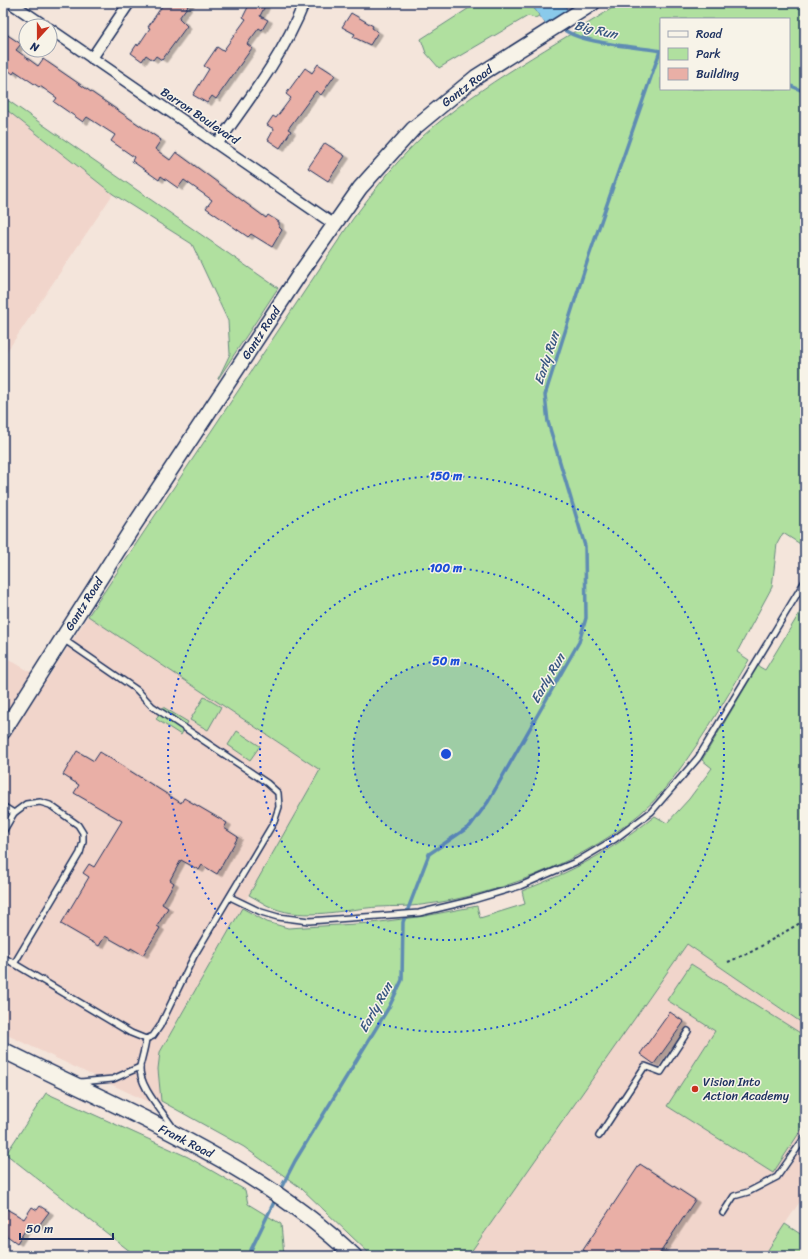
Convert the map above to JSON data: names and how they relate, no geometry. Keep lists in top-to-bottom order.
{
  "streets": {
    "main road": ["Gantz Road", "Frank Road"],
    "street": ["Barron Boulevard"]
  },
  "crossings": [
    ["Gantz Road", "Barron Boulevard"]
  ],
  "water": ["Big Run", "Early Run"],
  "places": ["Vision Into Action Academy"],
  "legend": ["Road", "Park", "Building"],
  "scale_bar": "50 m",
  "north": "bottom",
  "rings": ["150 m", "100 m", "50 m"]
}
